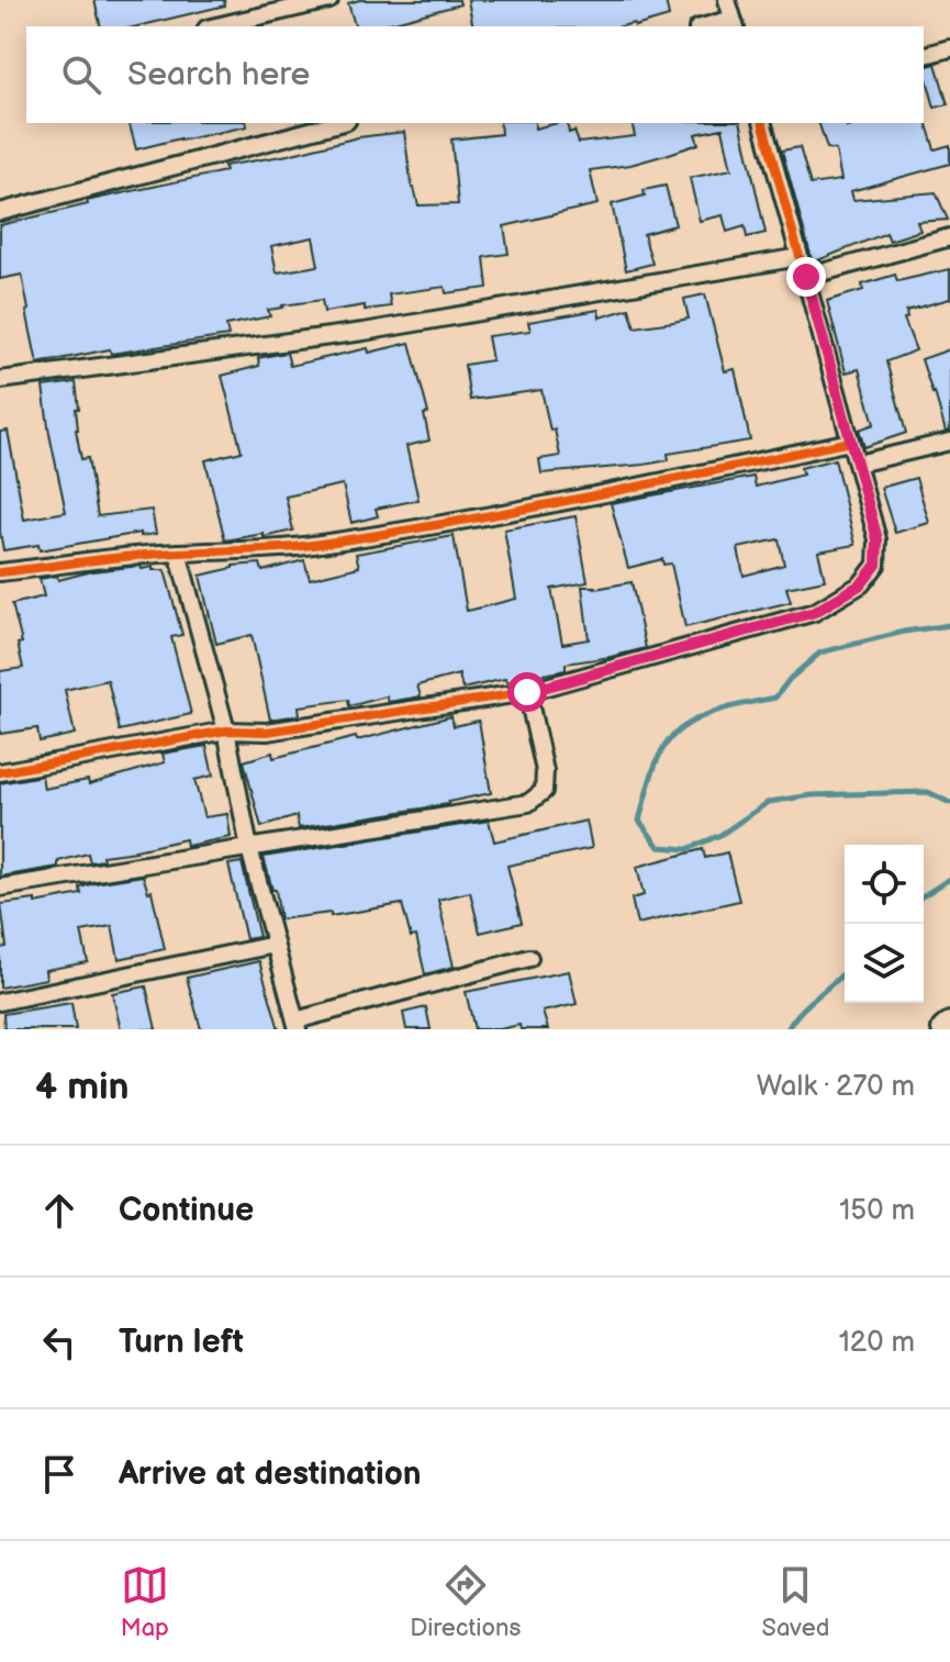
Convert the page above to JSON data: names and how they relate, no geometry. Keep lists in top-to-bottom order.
{
  "page": {
    "search": "Search here",
    "heading": ["4 min", "Walk · 270 m"],
    "list": [
      ["Continue", "150 m"],
      ["Turn left", "120 m"],
      "Arrive at destination"
    ],
    "nav": ["Map", "Directions", "Saved"]
  }
}
